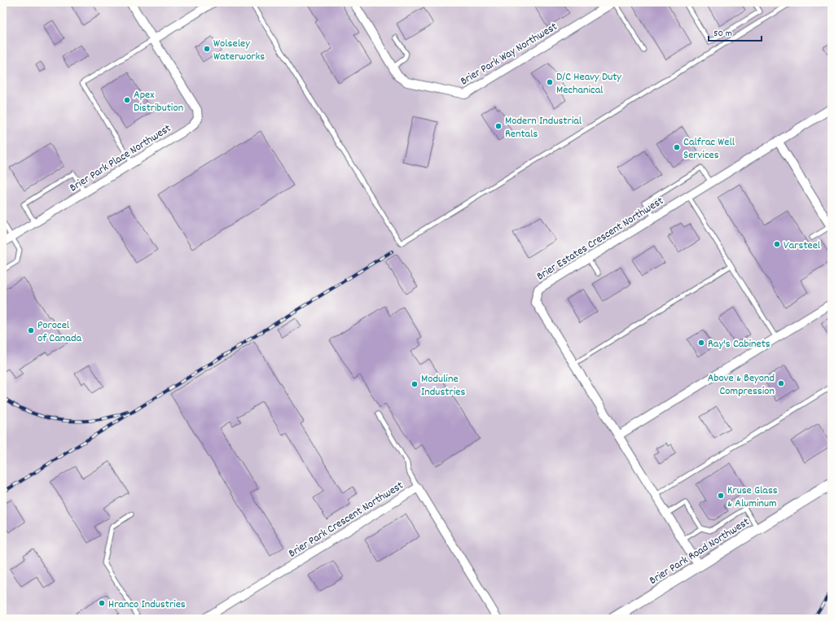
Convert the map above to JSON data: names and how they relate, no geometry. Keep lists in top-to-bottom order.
{
  "streets": {
    "street": [
      "Brier Park Way Northwest",
      "Brier Park Place Northwest",
      "Brier Estates Crescent Northwest",
      "Brier Park Crescent Northwest",
      "Brier Park Road Northwest"
    ]
  },
  "crossings": [
    ["Brier Estates Crescent Northwest", "Brier Park Road Northwest"]
  ],
  "places": [
    "Wolseley Waterworks",
    "D/C Heavy Duty Mechanical",
    "Apex Distribution",
    "Modern Industrial Rentals",
    "Calfrac Well Services",
    "Varsteel",
    "Porocel of Canada",
    "Ray's Cabinets",
    "Above & Beyond Compression",
    "Moduline Industries",
    "Kruse Glass & Aluminum",
    "Hranco Industries"
  ],
  "scale_bar": "50 m"
}
